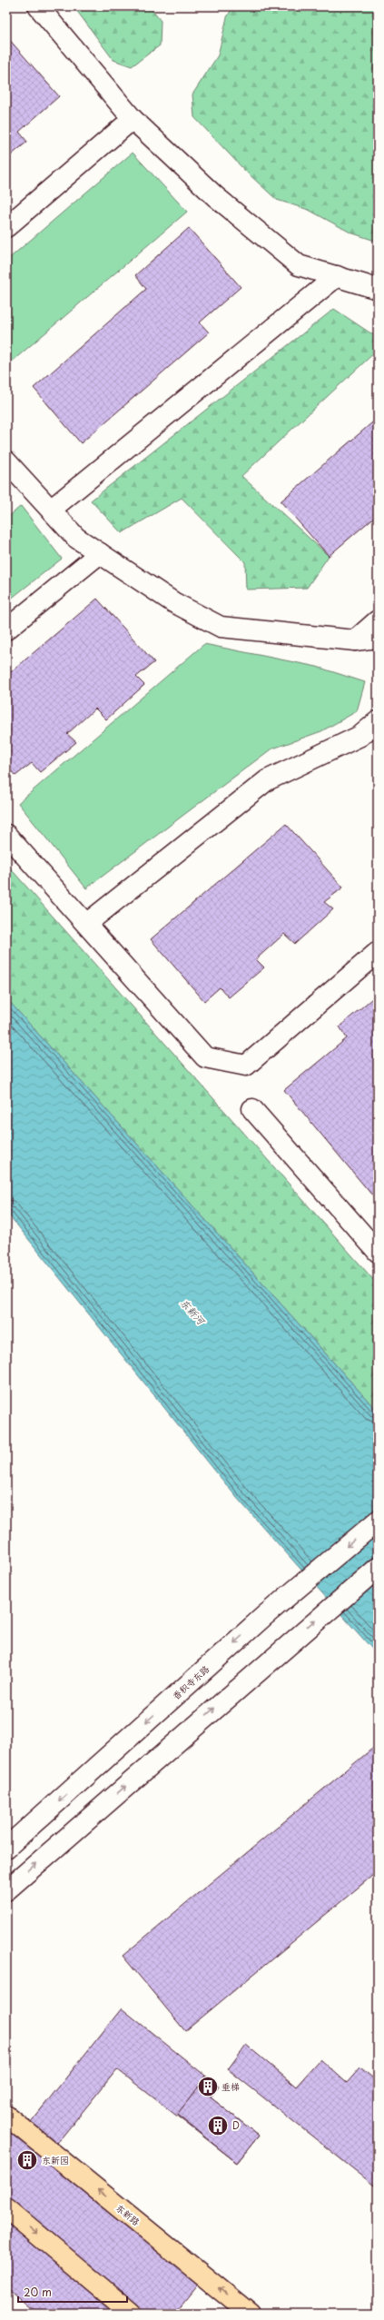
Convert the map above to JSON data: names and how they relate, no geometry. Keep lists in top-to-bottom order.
{
  "streets": {
    "main road": ["香积寺东路", "东新路"]
  },
  "water": ["东新河"],
  "places": {
    "building": ["垂梯", "D", "东新园"]
  },
  "scale_bar": "20 m"
}
